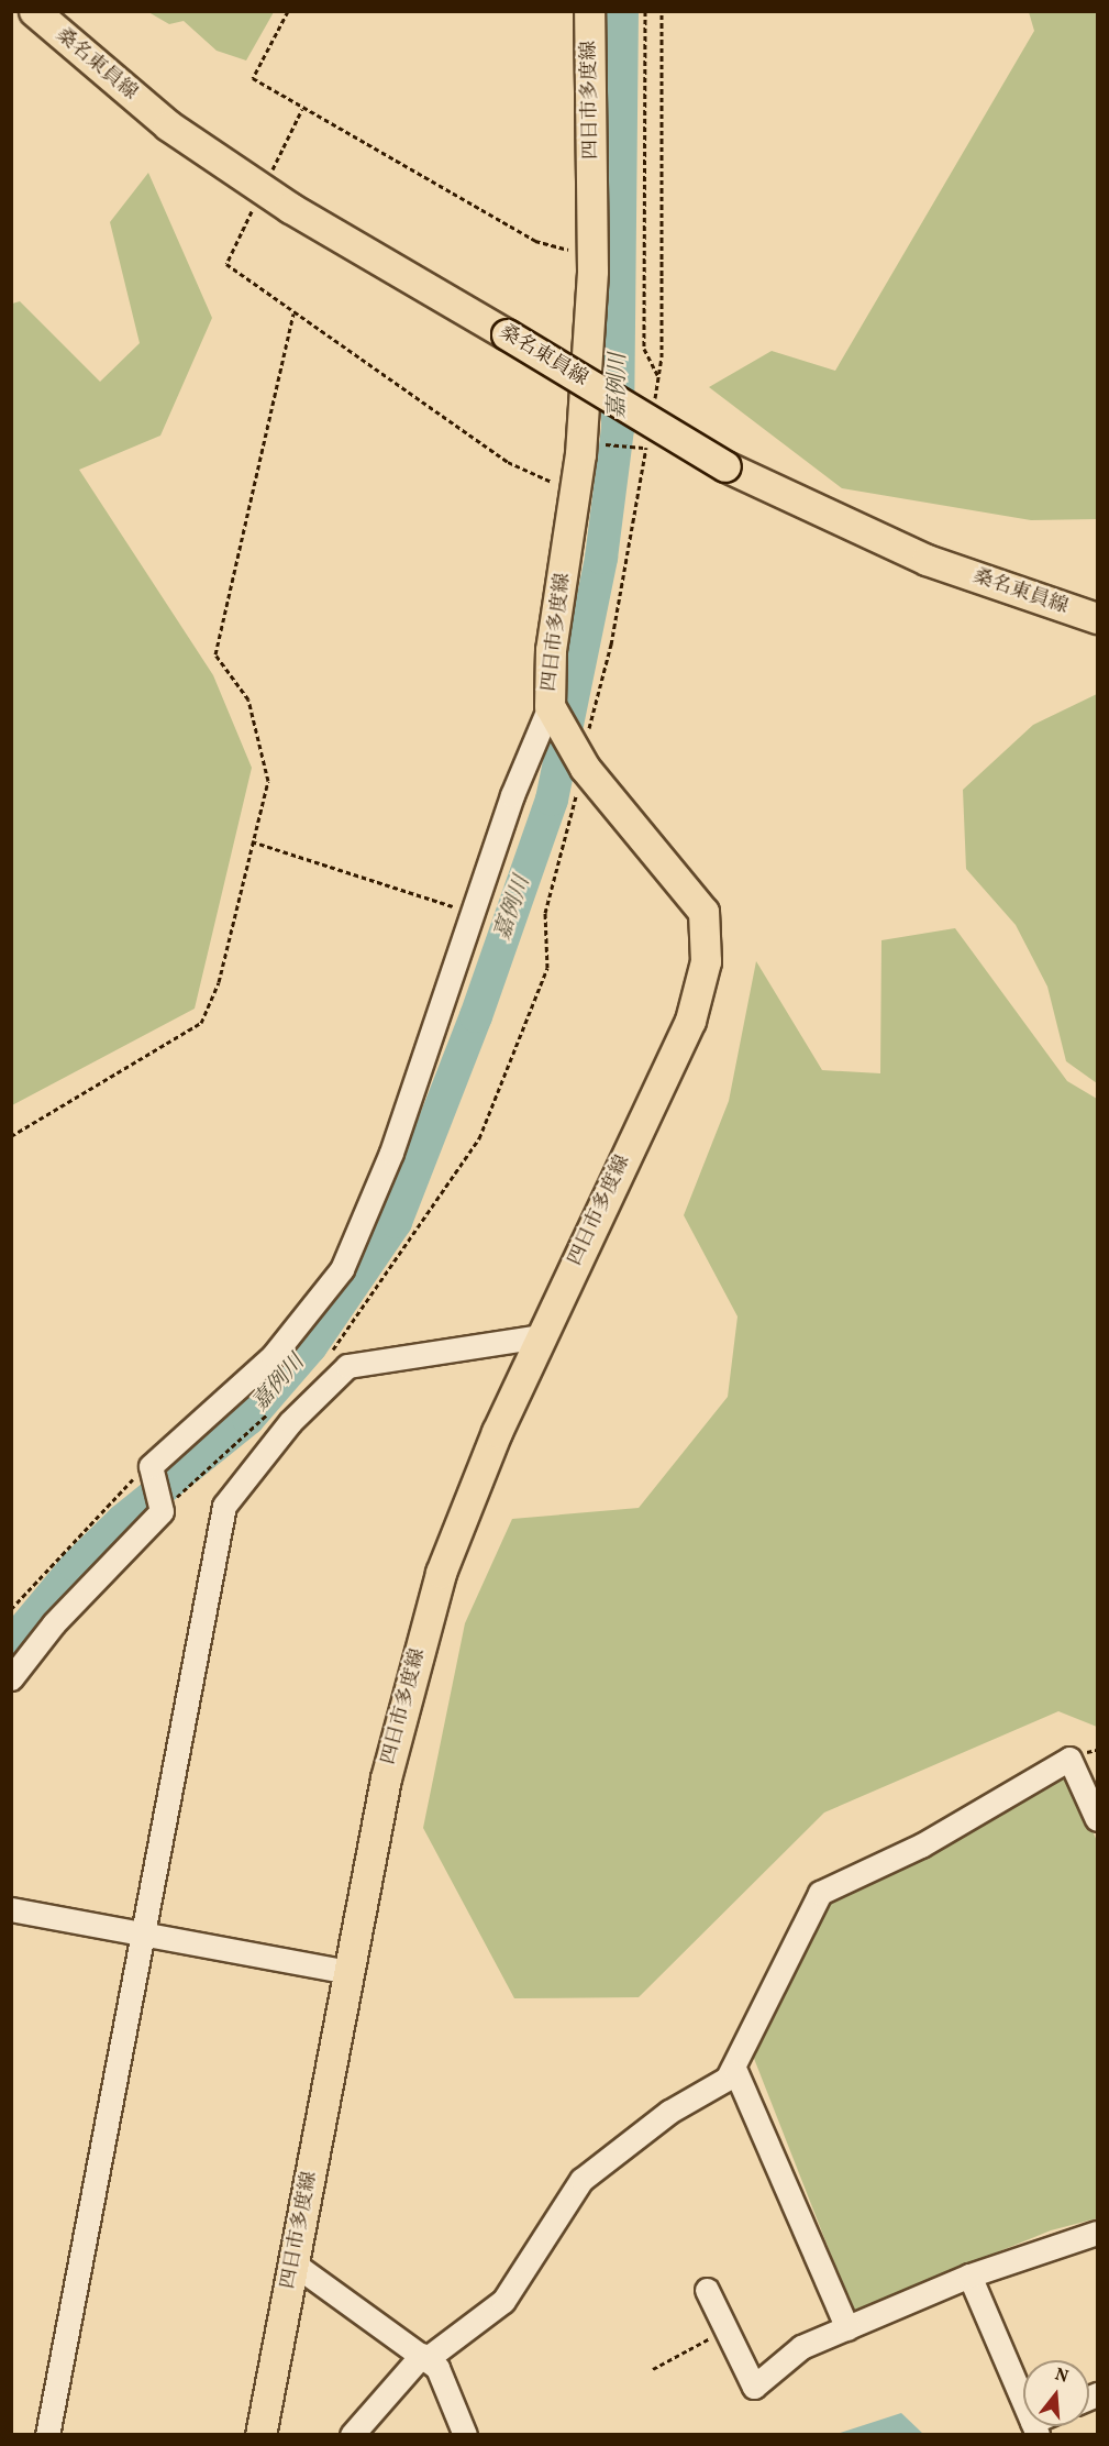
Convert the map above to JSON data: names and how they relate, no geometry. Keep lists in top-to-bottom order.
{
  "streets": {
    "main road": ["桑名東員線", "四日市多度線"]
  },
  "water": ["嘉例川"],
  "north": "top"
}
